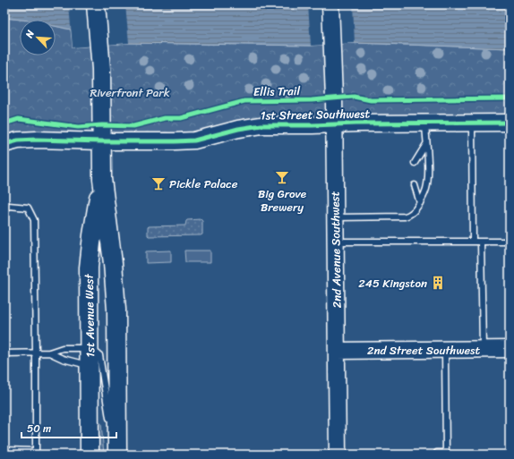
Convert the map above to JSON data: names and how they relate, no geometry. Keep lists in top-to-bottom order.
{
  "streets": {
    "main road": [
      "1st Street Southwest",
      "2nd Avenue Southwest",
      "1st Avenue West",
      "2nd Street Southwest"
    ],
    "cycle path": ["Ellis Trail"]
  },
  "crossings": [
    ["1st Street Southwest", "2nd Avenue Southwest"],
    ["1st Street Southwest", "1st Avenue West"],
    ["2nd Avenue Southwest", "2nd Street Southwest"]
  ],
  "parks": ["Riverfront Park"],
  "places": {
    "bar": ["Big Grove Brewery", "Pickle Palace"],
    "building": ["245 Kingston"]
  },
  "scale_bar": "50 m",
  "north": "top left"
}
